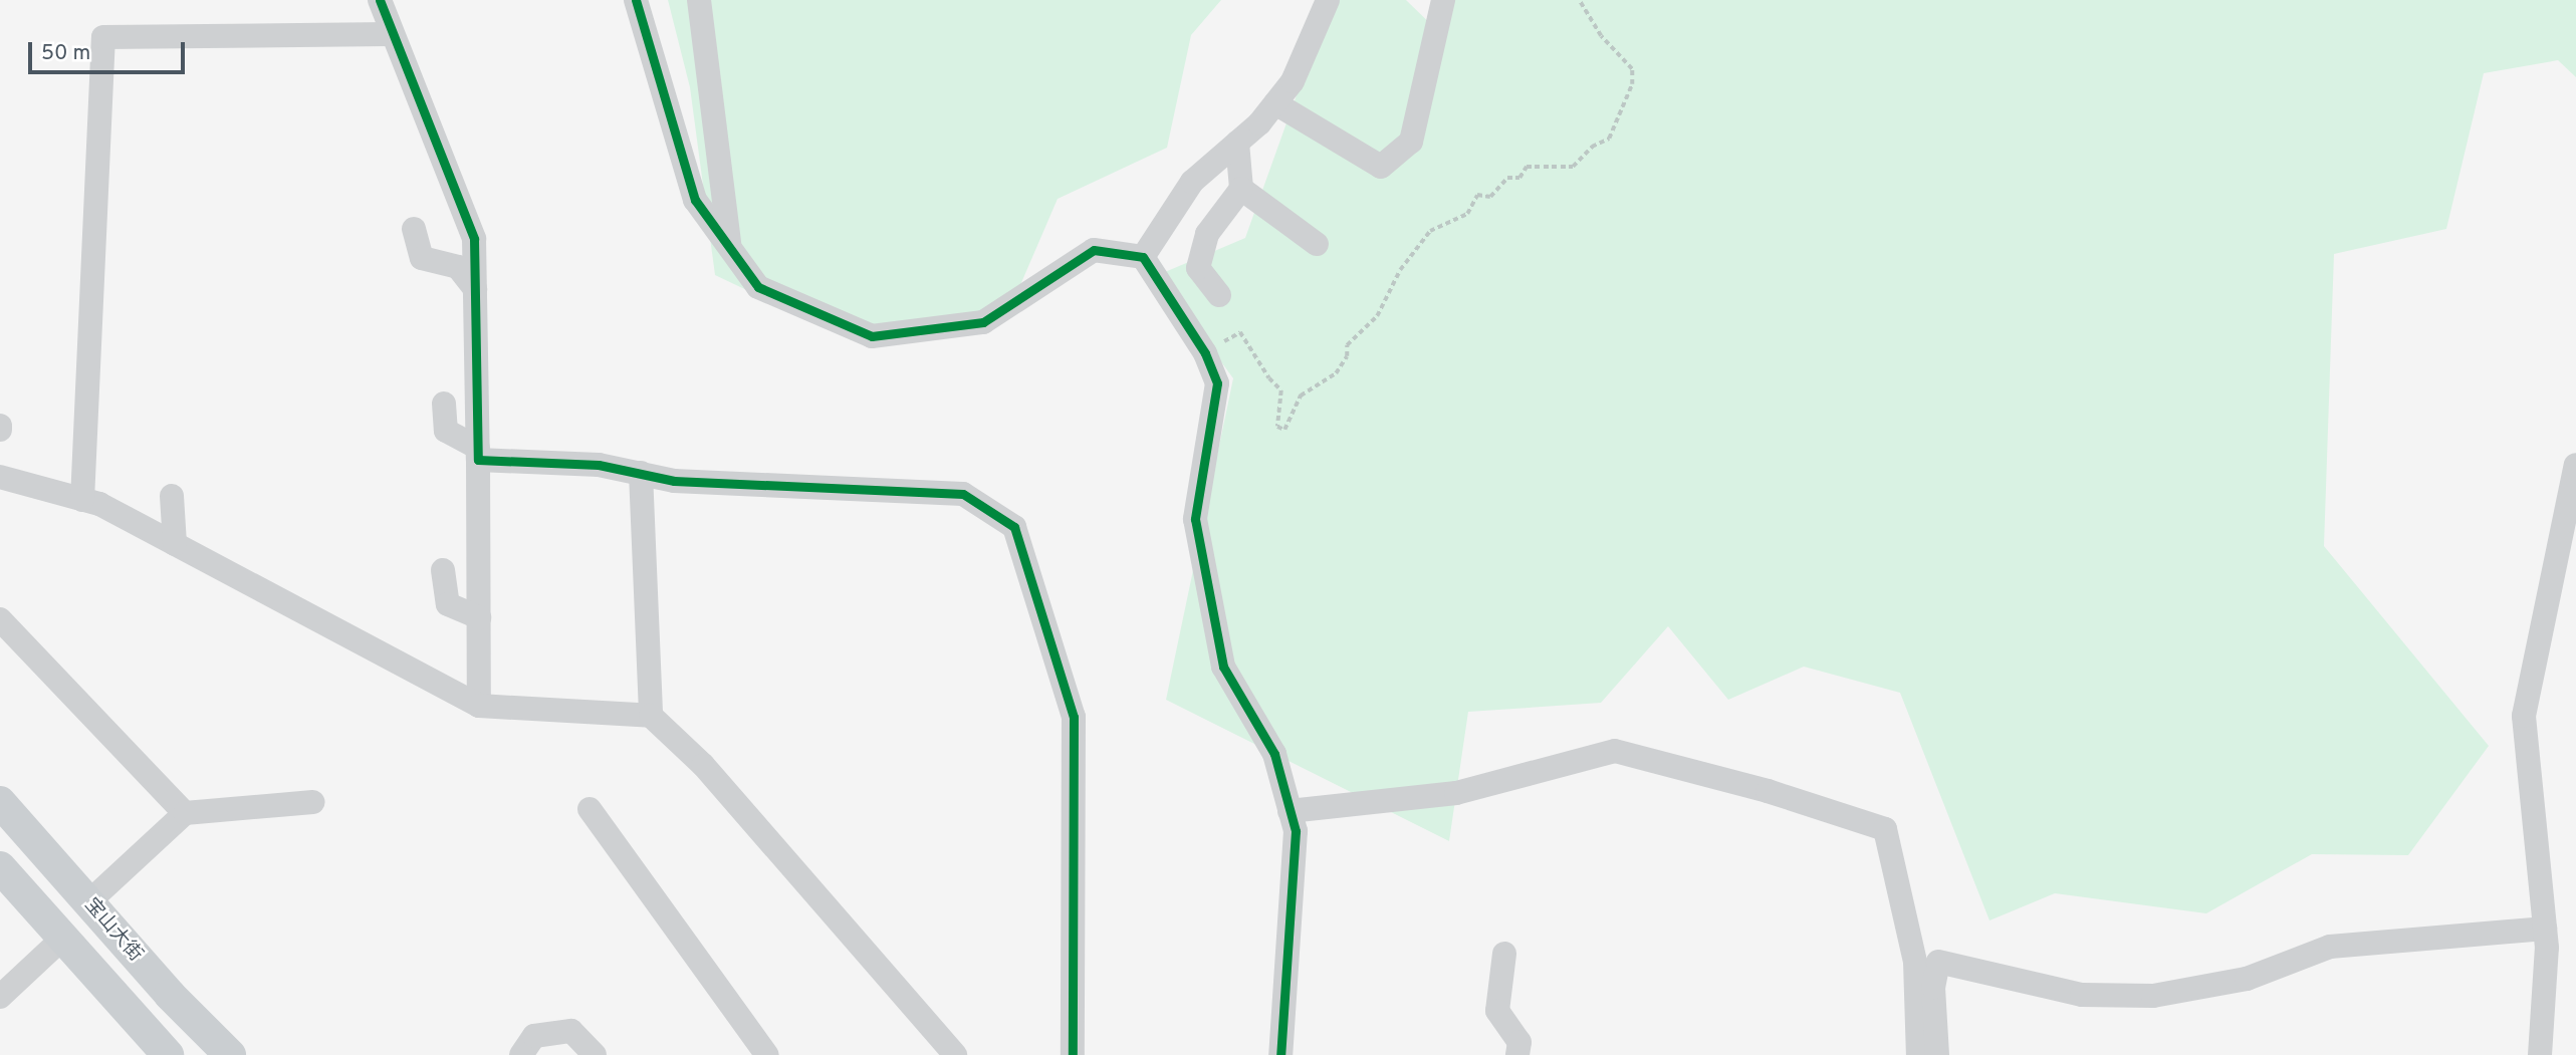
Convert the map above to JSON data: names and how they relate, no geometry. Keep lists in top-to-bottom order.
{
  "streets": {
    "main road": ["宝山大街"]
  },
  "scale_bar": "50 m"
}
